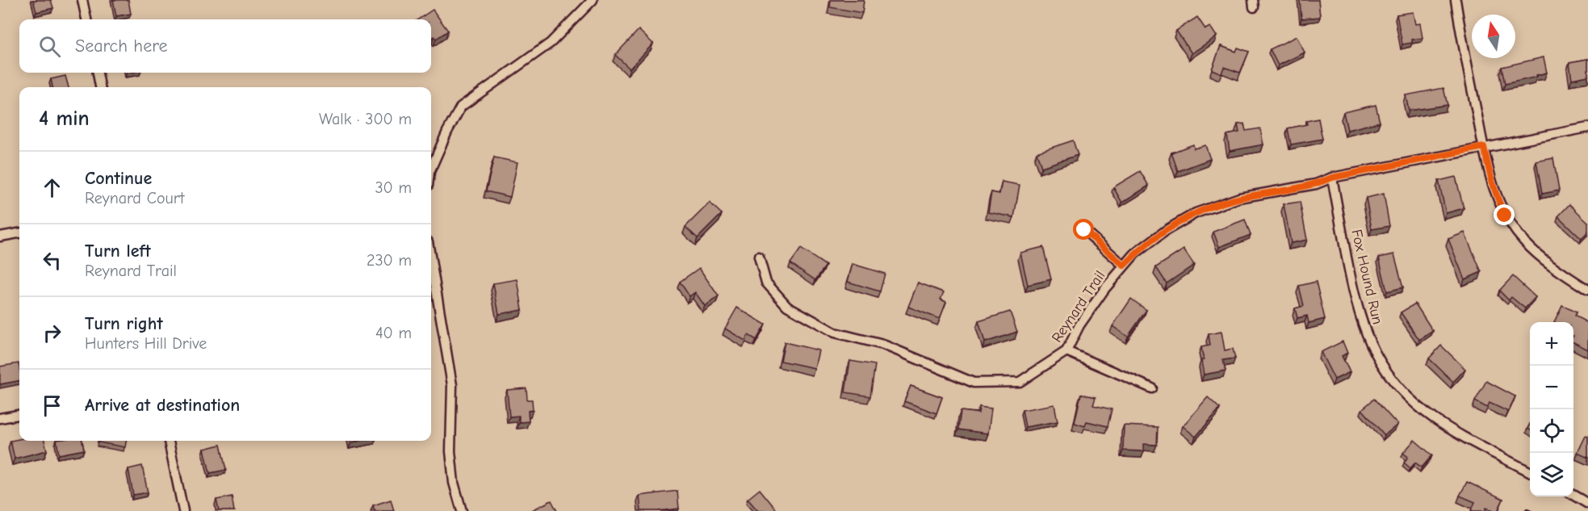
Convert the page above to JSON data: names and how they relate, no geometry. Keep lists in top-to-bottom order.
{
  "streets": {
    "street": ["Fox Hound Run", "Reynard Trail"]
  },
  "crossings": [
    ["Fox Hound Run", "Reynard Trail"]
  ],
  "north": "top",
  "page": {
    "search": "Search here",
    "heading": ["4 min", "Walk · 300 m"],
    "list": [
      ["Continue", "Reynard Court", "30 m"],
      ["Turn left", "Reynard Trail", "230 m"],
      ["Turn right", "Hunters Hill Drive", "40 m"],
      "Arrive at destination"
    ],
    "map_buttons": ["+", "−"]
  }
}
